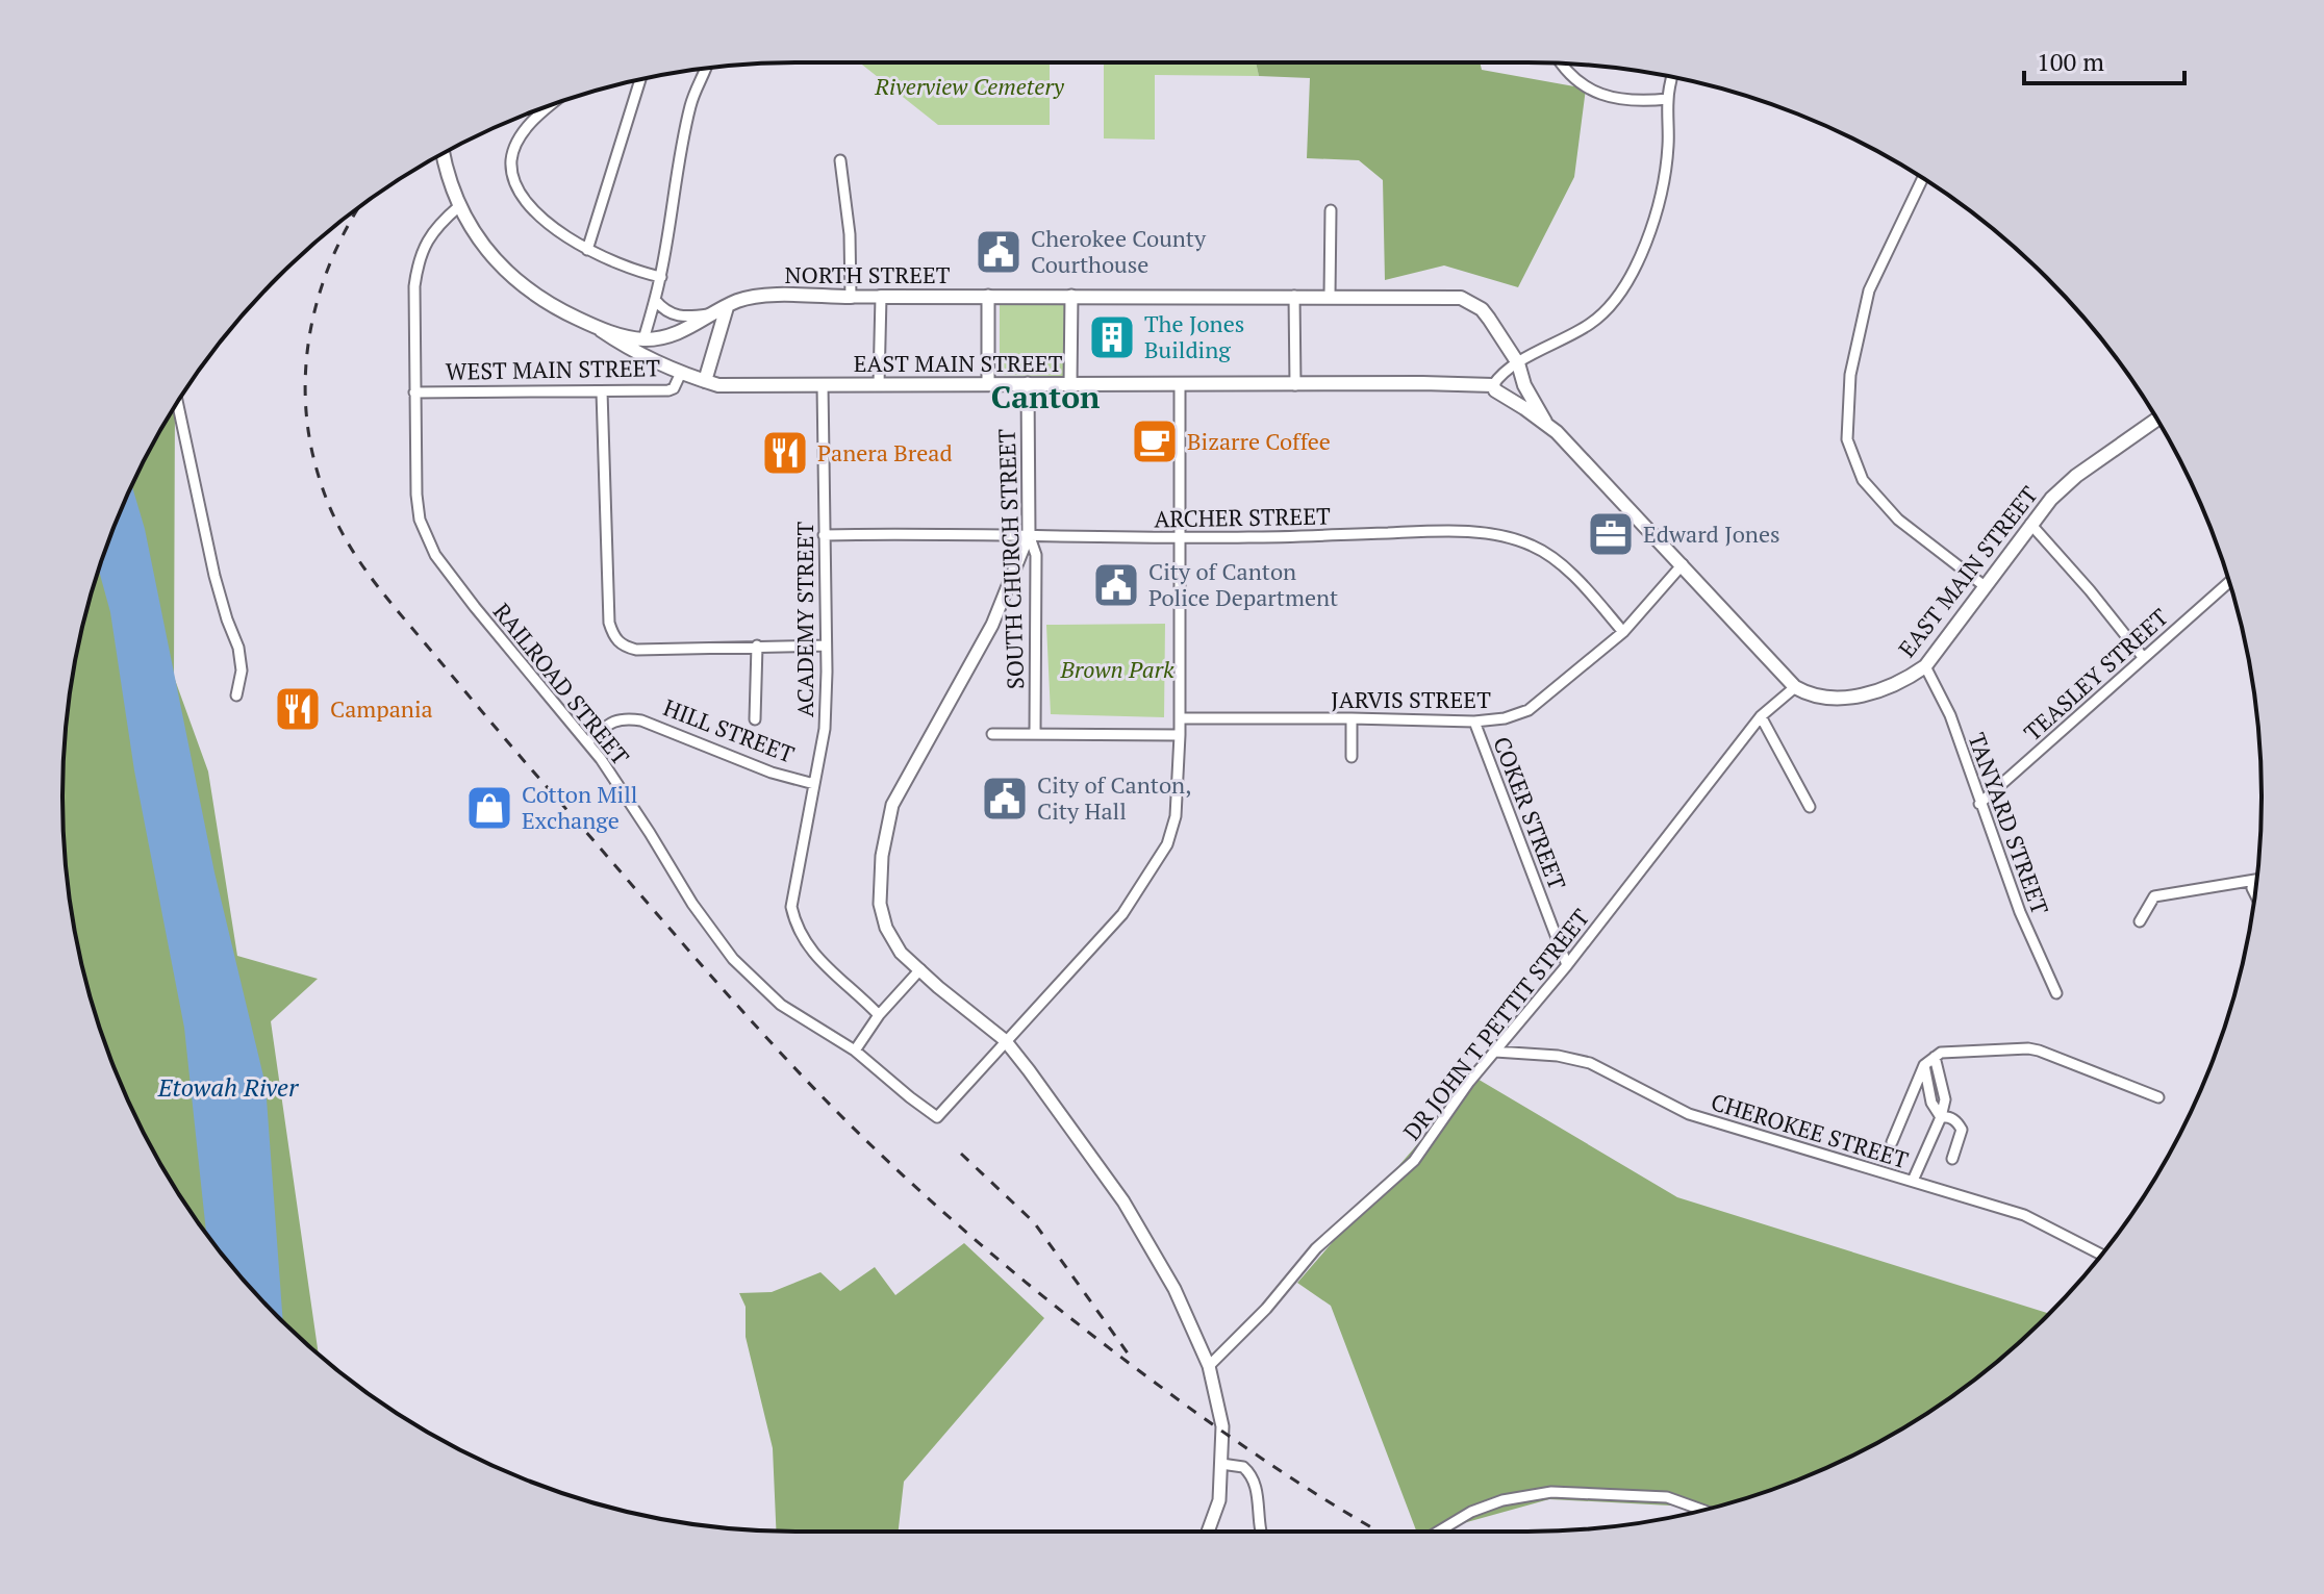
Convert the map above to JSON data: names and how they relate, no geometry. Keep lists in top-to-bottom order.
{
  "streets": {
    "main road": ["NORTH STREET", "EAST MAIN STREET", "WEST MAIN STREET"],
    "street": [
      "ARCHER STREET",
      "SOUTH CHURCH STREET",
      "ACADEMY STREET",
      "TEASLEY STREET",
      "RAILROAD STREET",
      "JARVIS STREET",
      "HILL STREET",
      "COKER STREET",
      "TANYARD STREET",
      "DR JOHN T PETTIT STREET",
      "CHEROKEE STREET"
    ]
  },
  "crossings": [
    ["NORTH STREET", "WEST MAIN STREET"],
    ["EAST MAIN STREET", "WEST MAIN STREET"],
    ["EAST MAIN STREET", "SOUTH CHURCH STREET"],
    ["EAST MAIN STREET", "ACADEMY STREET"],
    ["EAST MAIN STREET", "TANYARD STREET"],
    ["EAST MAIN STREET", "DR JOHN T PETTIT STREET"],
    ["WEST MAIN STREET", "ACADEMY STREET"],
    ["WEST MAIN STREET", "RAILROAD STREET"],
    ["ARCHER STREET", "SOUTH CHURCH STREET"],
    ["ARCHER STREET", "ACADEMY STREET"],
    ["ARCHER STREET", "JARVIS STREET"],
    ["ACADEMY STREET", "HILL STREET"],
    ["TEASLEY STREET", "TANYARD STREET"],
    ["RAILROAD STREET", "HILL STREET"],
    ["JARVIS STREET", "COKER STREET"],
    ["COKER STREET", "DR JOHN T PETTIT STREET"],
    ["DR JOHN T PETTIT STREET", "CHEROKEE STREET"]
  ],
  "districts": ["Canton"],
  "water": ["Etowah River"],
  "parks": ["Riverview Cemetery", "Brown Park"],
  "places": {
    "public building": ["Cherokee County Courthouse", "City of Canton Police Department", "City of Canton, City Hall"],
    "building": ["The Jones Building"],
    "cafe": ["Bizarre Coffee"],
    "restaurant": ["Panera Bread", "Campania"],
    "office": ["Edward Jones"],
    "shop": ["Cotton Mill Exchange"]
  },
  "scale_bar": "100 m"
}
